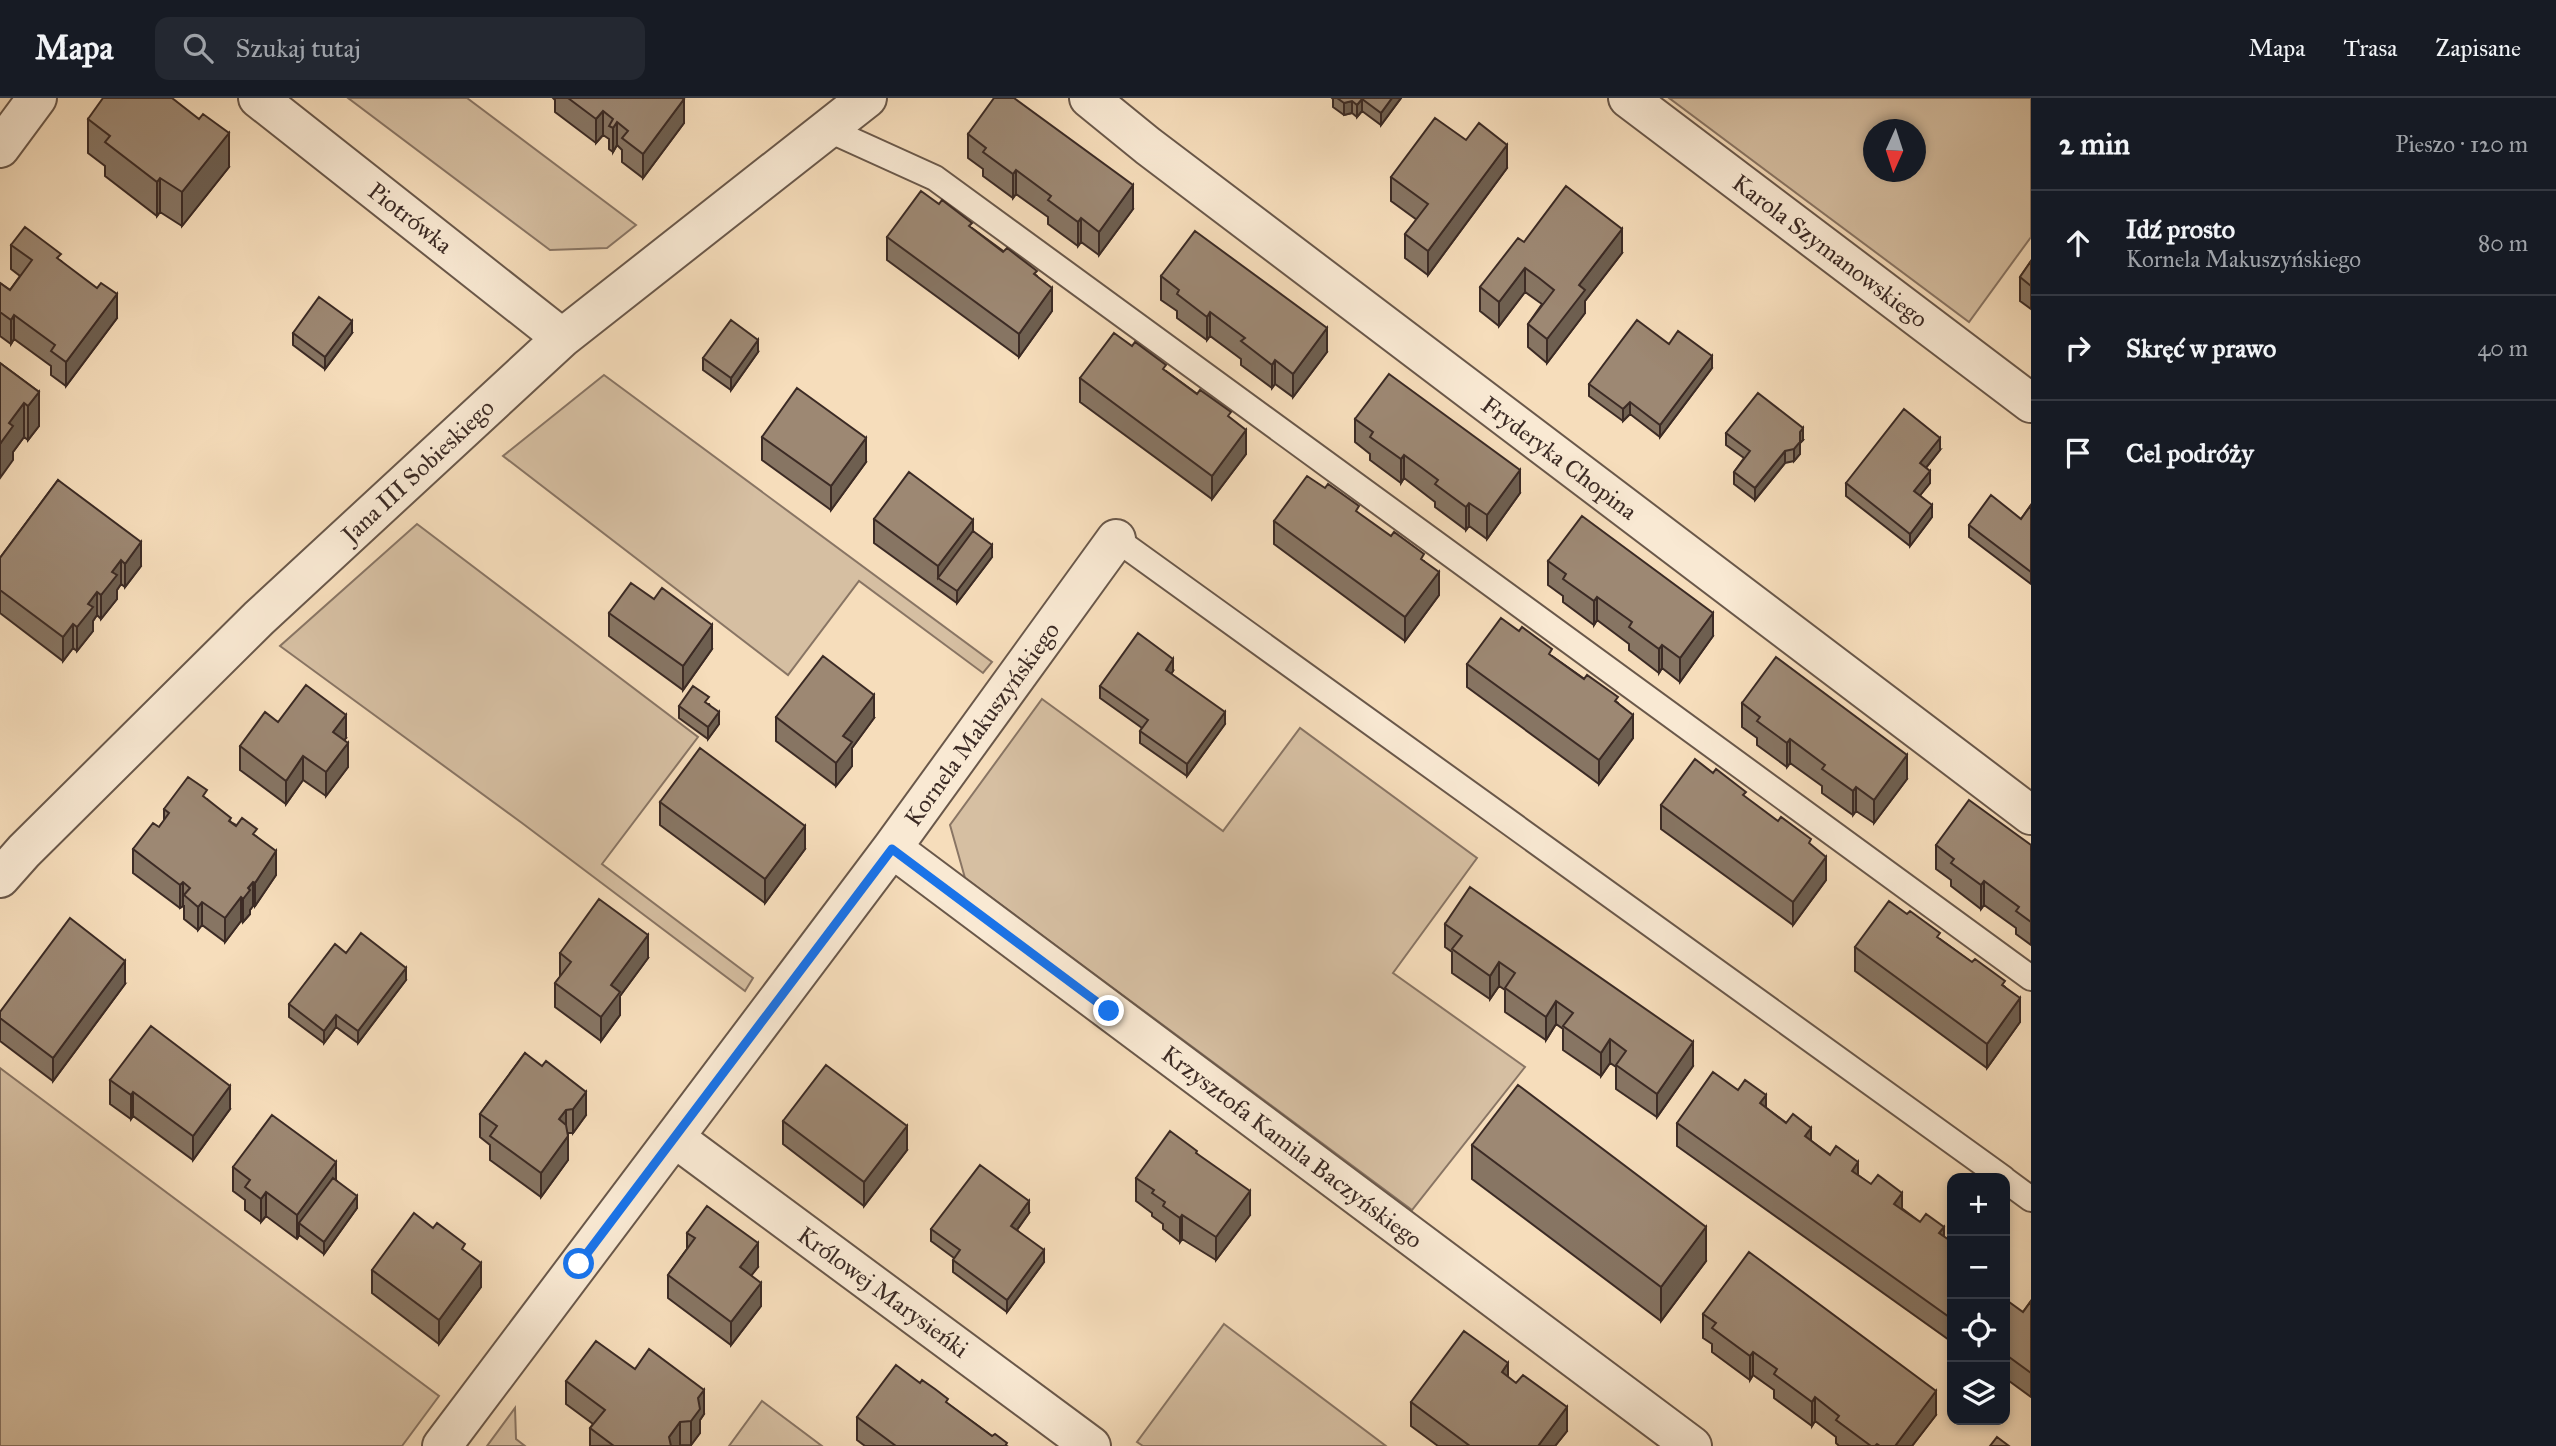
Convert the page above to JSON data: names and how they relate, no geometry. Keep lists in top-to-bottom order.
{
  "streets": {
    "street": [
      "Piotrówka",
      "Karola Szymanowskiego",
      "Fryderyka Chopina",
      "Jana III Sobieskiego",
      "Kornela Makuszyńskiego",
      "Krzysztofa Kamila Baczyńskiego",
      "Królowej Marysieńki"
    ]
  },
  "crossings": [
    ["Piotrówka", "Jana III Sobieskiego"],
    ["Kornela Makuszyńskiego", "Krzysztofa Kamila Baczyńskiego"],
    ["Kornela Makuszyńskiego", "Królowej Marysieńki"]
  ],
  "north": "bottom",
  "page": {
    "header": "Mapa",
    "search": "Szukaj tutaj",
    "nav": ["Mapa", "Trasa", "Zapisane"],
    "heading": ["2 min", "Pieszo · 120 m"],
    "list": [
      ["Idź prosto", "Kornela Makuszyńskiego", "80 m"],
      ["Skręć w prawo", "40 m"],
      "Cel podróży"
    ],
    "map_buttons": ["+", "−"]
  }
}
